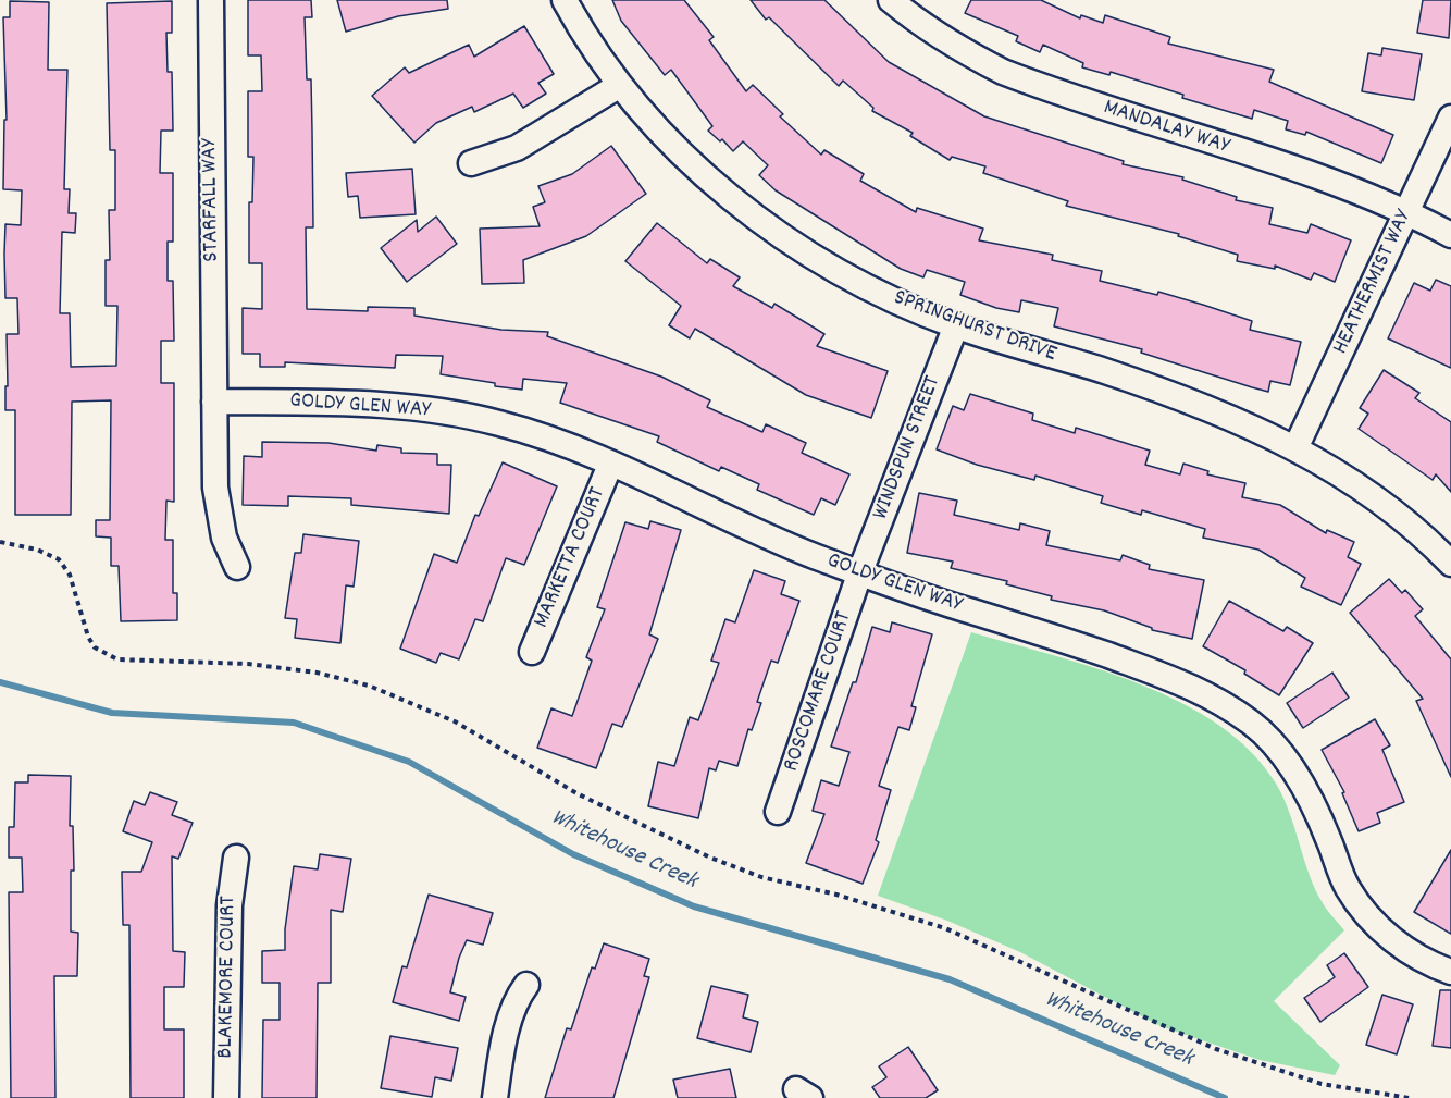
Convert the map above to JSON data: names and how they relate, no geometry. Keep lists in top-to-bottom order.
{
  "streets": {
    "street": [
      "MANDALAY WAY",
      "STARFALL WAY",
      "HEATHERMIST WAY",
      "SPRINGHURST DRIVE",
      "GOLDY GLEN WAY",
      "WINDSPUN STREET",
      "MARKETTA COURT",
      "ROSCOMARE COURT",
      "BLAKEMORE COURT"
    ]
  },
  "crossings": [
    ["MANDALAY WAY", "HEATHERMIST WAY"],
    ["STARFALL WAY", "GOLDY GLEN WAY"],
    ["HEATHERMIST WAY", "SPRINGHURST DRIVE"],
    ["SPRINGHURST DRIVE", "WINDSPUN STREET"],
    ["GOLDY GLEN WAY", "WINDSPUN STREET"],
    ["GOLDY GLEN WAY", "MARKETTA COURT"],
    ["GOLDY GLEN WAY", "ROSCOMARE COURT"],
    ["WINDSPUN STREET", "ROSCOMARE COURT"]
  ],
  "water": ["Whitehouse Creek"]
}
